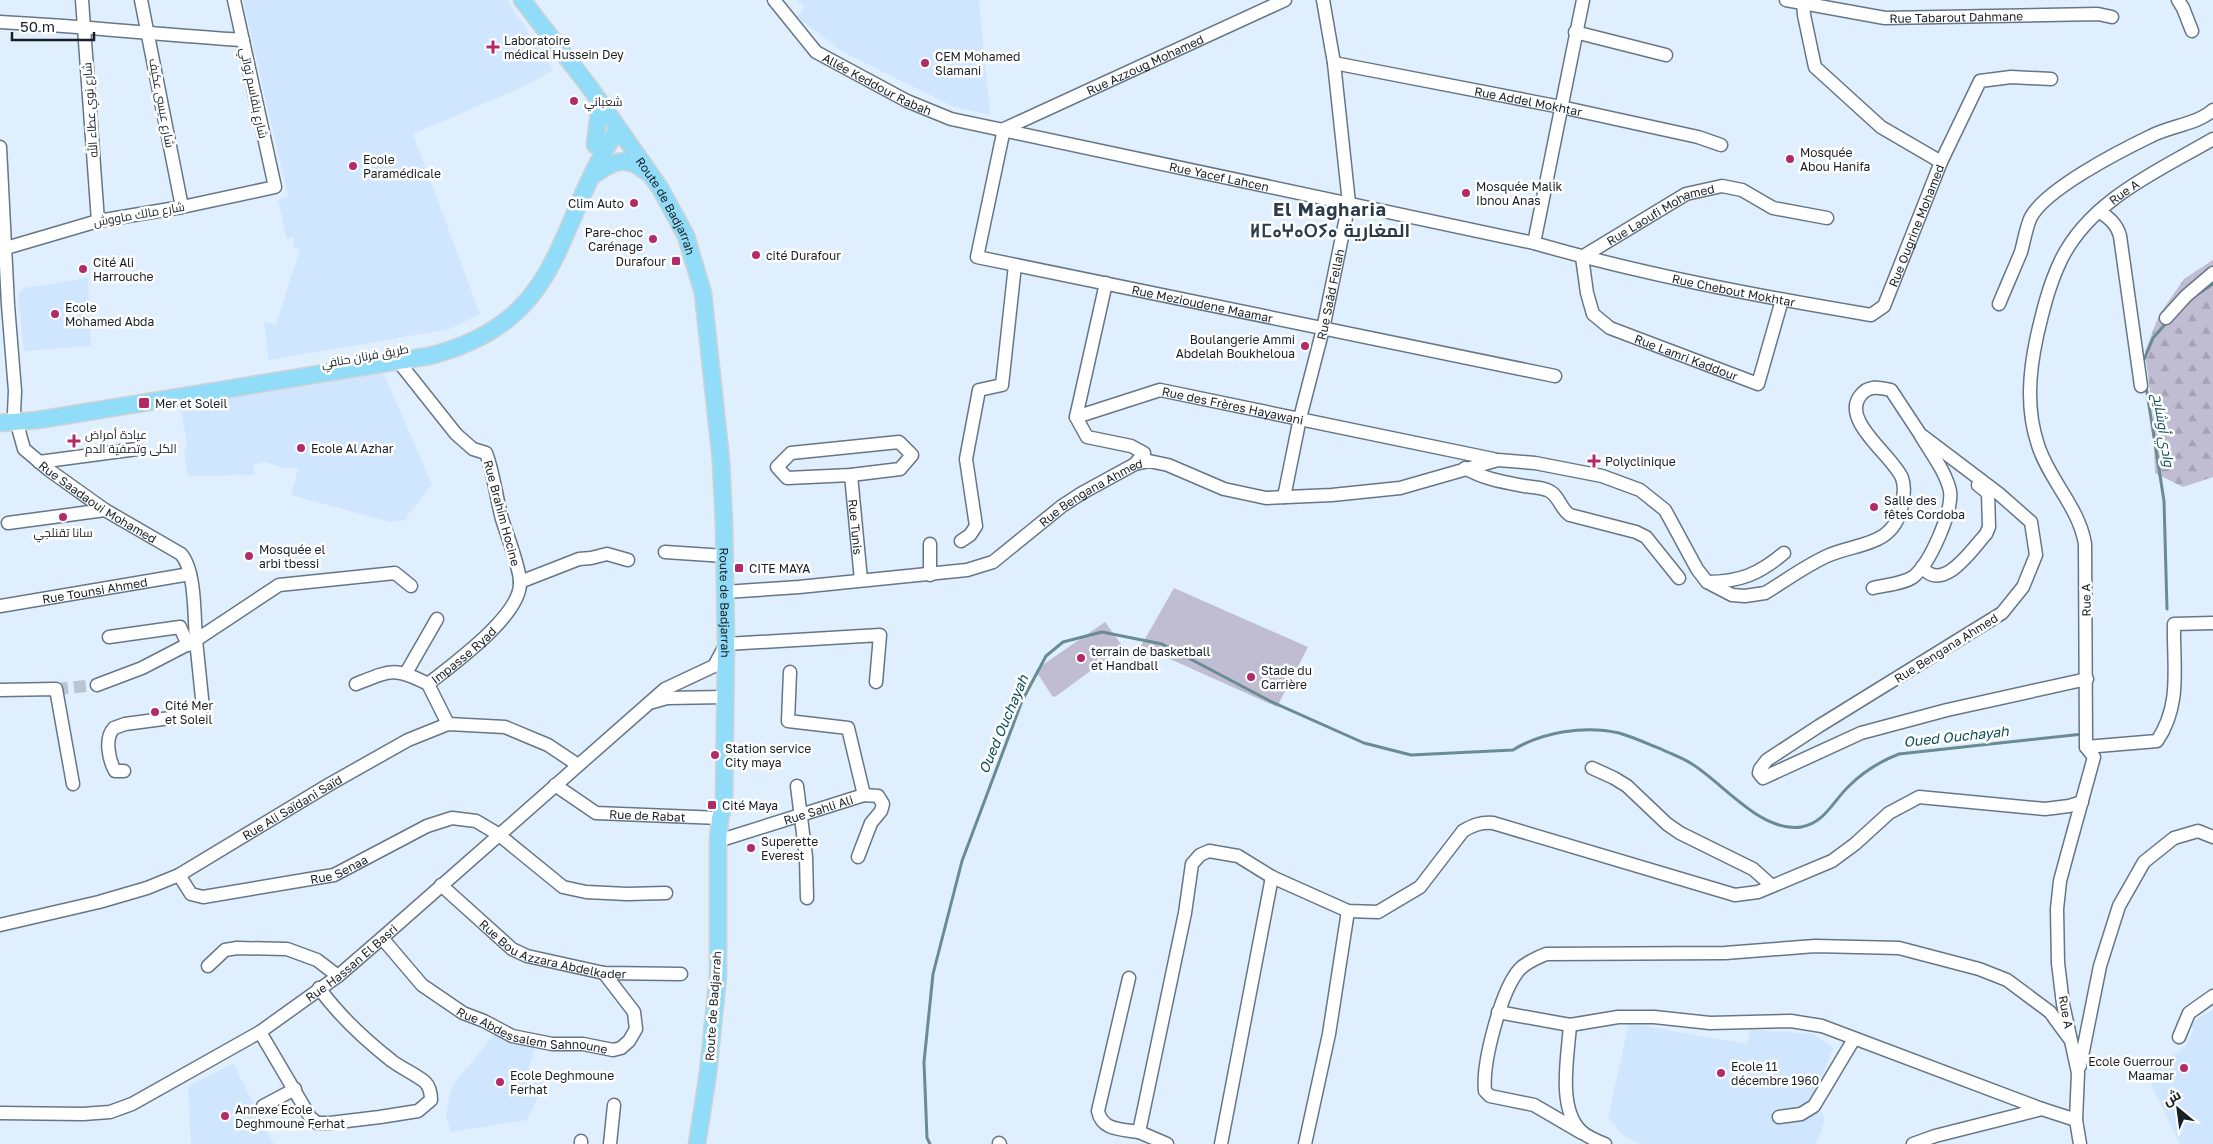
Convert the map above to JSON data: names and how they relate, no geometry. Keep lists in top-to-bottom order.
{
  "streets": {
    "main road": ["Route de Badjarrah", "طريق فرنان حنافي"],
    "street": [
      "Rue Tabarout Dahmane",
      "Rue Azzoug Mohamed",
      "Allée Keddour Rabah",
      "شارع بلقاسم تواتي",
      "Rue Addel Mokhtar",
      "شارع عيسى عكيف",
      "شارع نوي عطاء الله",
      "Rue Yacef Lahcen",
      "Rue A",
      "شارع مالك ماووش",
      "Rue Laoufi Mohamed",
      "Rue Ougrine Mohamed",
      "Rue Chebout Mokhtar",
      "Rue Saâd Fellah",
      "Rue Mezioudene Maamar",
      "Rue Lamri Kaddour",
      "Rue des Frères Hayawani",
      "Rue Bengana Ahmed",
      "Rue Saadaoui Mohamed",
      "Rue Brahim Hocine",
      "Rue Tunis",
      "Rue Tounsi Ahmed",
      "Impasse Ryad",
      "Rue Ali Saïdani Saïd",
      "Rue Sahli Ali",
      "Rue de Rabat",
      "Rue Senaa",
      "Rue Bou Azzara Abdelkader",
      "Rue Hassan El Basri",
      "Rue Abdessalem Sahnoune"
    ]
  },
  "crossings": [
    ["Rue Tabarout Dahmane", "Rue Ougrine Mohamed"],
    ["Rue Azzoug Mohamed", "Allée Keddour Rabah"],
    ["Rue Azzoug Mohamed", "Rue Yacef Lahcen"],
    ["Rue Azzoug Mohamed", "Rue Mezioudene Maamar"],
    ["Allée Keddour Rabah", "Rue Yacef Lahcen"],
    ["Allée Keddour Rabah", "Rue Mezioudene Maamar"],
    ["شارع بلقاسم تواتي", "شارع مالك ماووش"],
    ["Rue Addel Mokhtar", "Rue Saâd Fellah"],
    ["شارع عيسى عكيف", "شارع مالك ماووش"],
    ["شارع نوي عطاء الله", "شارع مالك ماووش"],
    ["Rue Yacef Lahcen", "Rue Laoufi Mohamed"],
    ["Rue Yacef Lahcen", "Rue Chebout Mokhtar"],
    ["Rue Yacef Lahcen", "Rue Saâd Fellah"],
    ["Rue Yacef Lahcen", "Rue Mezioudene Maamar"],
    ["Rue Yacef Lahcen", "Rue Lamri Kaddour"],
    ["Rue A", "Rue Bengana Ahmed"],
    ["Route de Badjarrah", "طريق فرنان حنافي"],
    ["Route de Badjarrah", "Rue Bengana Ahmed"],
    ["Route de Badjarrah", "Rue Sahli Ali"],
    ["Route de Badjarrah", "Rue de Rabat"],
    ["Route de Badjarrah", "Rue Hassan El Basri"],
    ["Rue Laoufi Mohamed", "Rue Chebout Mokhtar"],
    ["Rue Laoufi Mohamed", "Rue Lamri Kaddour"],
    ["Rue Ougrine Mohamed", "Rue Chebout Mokhtar"],
    ["Rue Chebout Mokhtar", "Rue Lamri Kaddour"],
    ["Rue Saâd Fellah", "Rue Mezioudene Maamar"],
    ["Rue Saâd Fellah", "Rue des Frères Hayawani"],
    ["Rue Saâd Fellah", "Rue Bengana Ahmed"],
    ["طريق فرنان حنافي", "Rue Saadaoui Mohamed"],
    ["طريق فرنان حنافي", "Rue Brahim Hocine"],
    ["Rue des Frères Hayawani", "Rue Bengana Ahmed"],
    ["Rue Bengana Ahmed", "Rue Tunis"],
    ["Rue Saadaoui Mohamed", "Rue Tounsi Ahmed"],
    ["Rue Brahim Hocine", "Impasse Ryad"],
    ["Rue Ali Saïdani Saïd", "Rue Senaa"],
    ["Rue Ali Saïdani Saïd", "Rue Hassan El Basri"],
    ["Rue de Rabat", "Rue Hassan El Basri"],
    ["Rue Senaa", "Rue Hassan El Basri"],
    ["Rue Bou Azzara Abdelkader", "Rue Hassan El Basri"],
    ["Rue Bou Azzara Abdelkader", "Rue Abdessalem Sahnoune"],
    ["Rue Hassan El Basri", "Rue Abdessalem Sahnoune"]
  ],
  "districts": ["El Magharia ⵍⵎⴰⵖⴰⵔⵢⴰ المغارية"],
  "water": ["وادي أوشايح", "Oued Ouchayah"],
  "places": {
    "health": ["Laboratoire médical Hussein Dey", "عيادة أمراض الكلى وتصفية الدم", "Polyclinique"],
    "other": [
      "CEM Mohamed Slamani",
      "شعباني",
      "Mosquée Abou Hanifa",
      "Ecole Paramédicale",
      "Mosquée Malik Ibnou Anas",
      "Clim Auto",
      "Pare-choc Carénage",
      "cité Durafour",
      "Cité Ali Harrouche",
      "Ecole Mohamed Abda",
      "Boulangerie Ammi Abdelah Boukheloua",
      "Ecole Al Azhar",
      "Salle des fêtes Cordoba",
      "سانا تقنلجي",
      "Mosquée el arbi tbessi",
      "terrain de basketball et Handball",
      "Stade du Carrière",
      "Cité Mer et Soleil",
      "Station service City maya",
      "Superette Everest",
      "Ecole Guerrour Maamar",
      "Ecole 11 décembre 1960",
      "Ecole Deghmoune Ferhat",
      "Annexe Ecole Deghmoune Ferhat"
    ],
    "transit": [
      "Durafour",
      "Mer et Soleil",
      "CITE MAYA",
      "Cité Maya"
    ]
  },
  "scale_bar": "50 m",
  "north": "top left"
}
